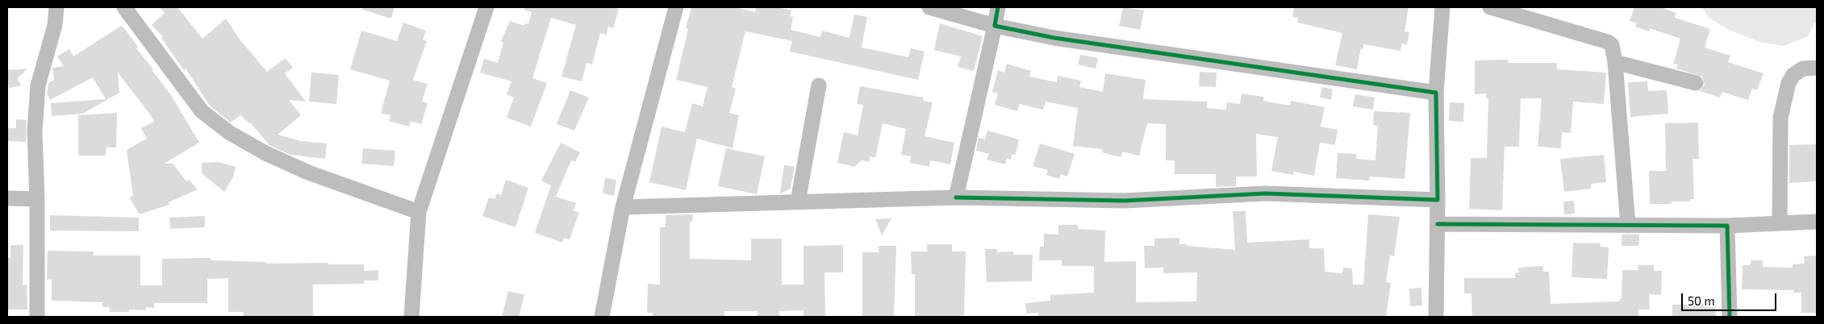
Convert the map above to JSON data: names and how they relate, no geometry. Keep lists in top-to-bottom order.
{
  "scale_bar": "50 m"
}
